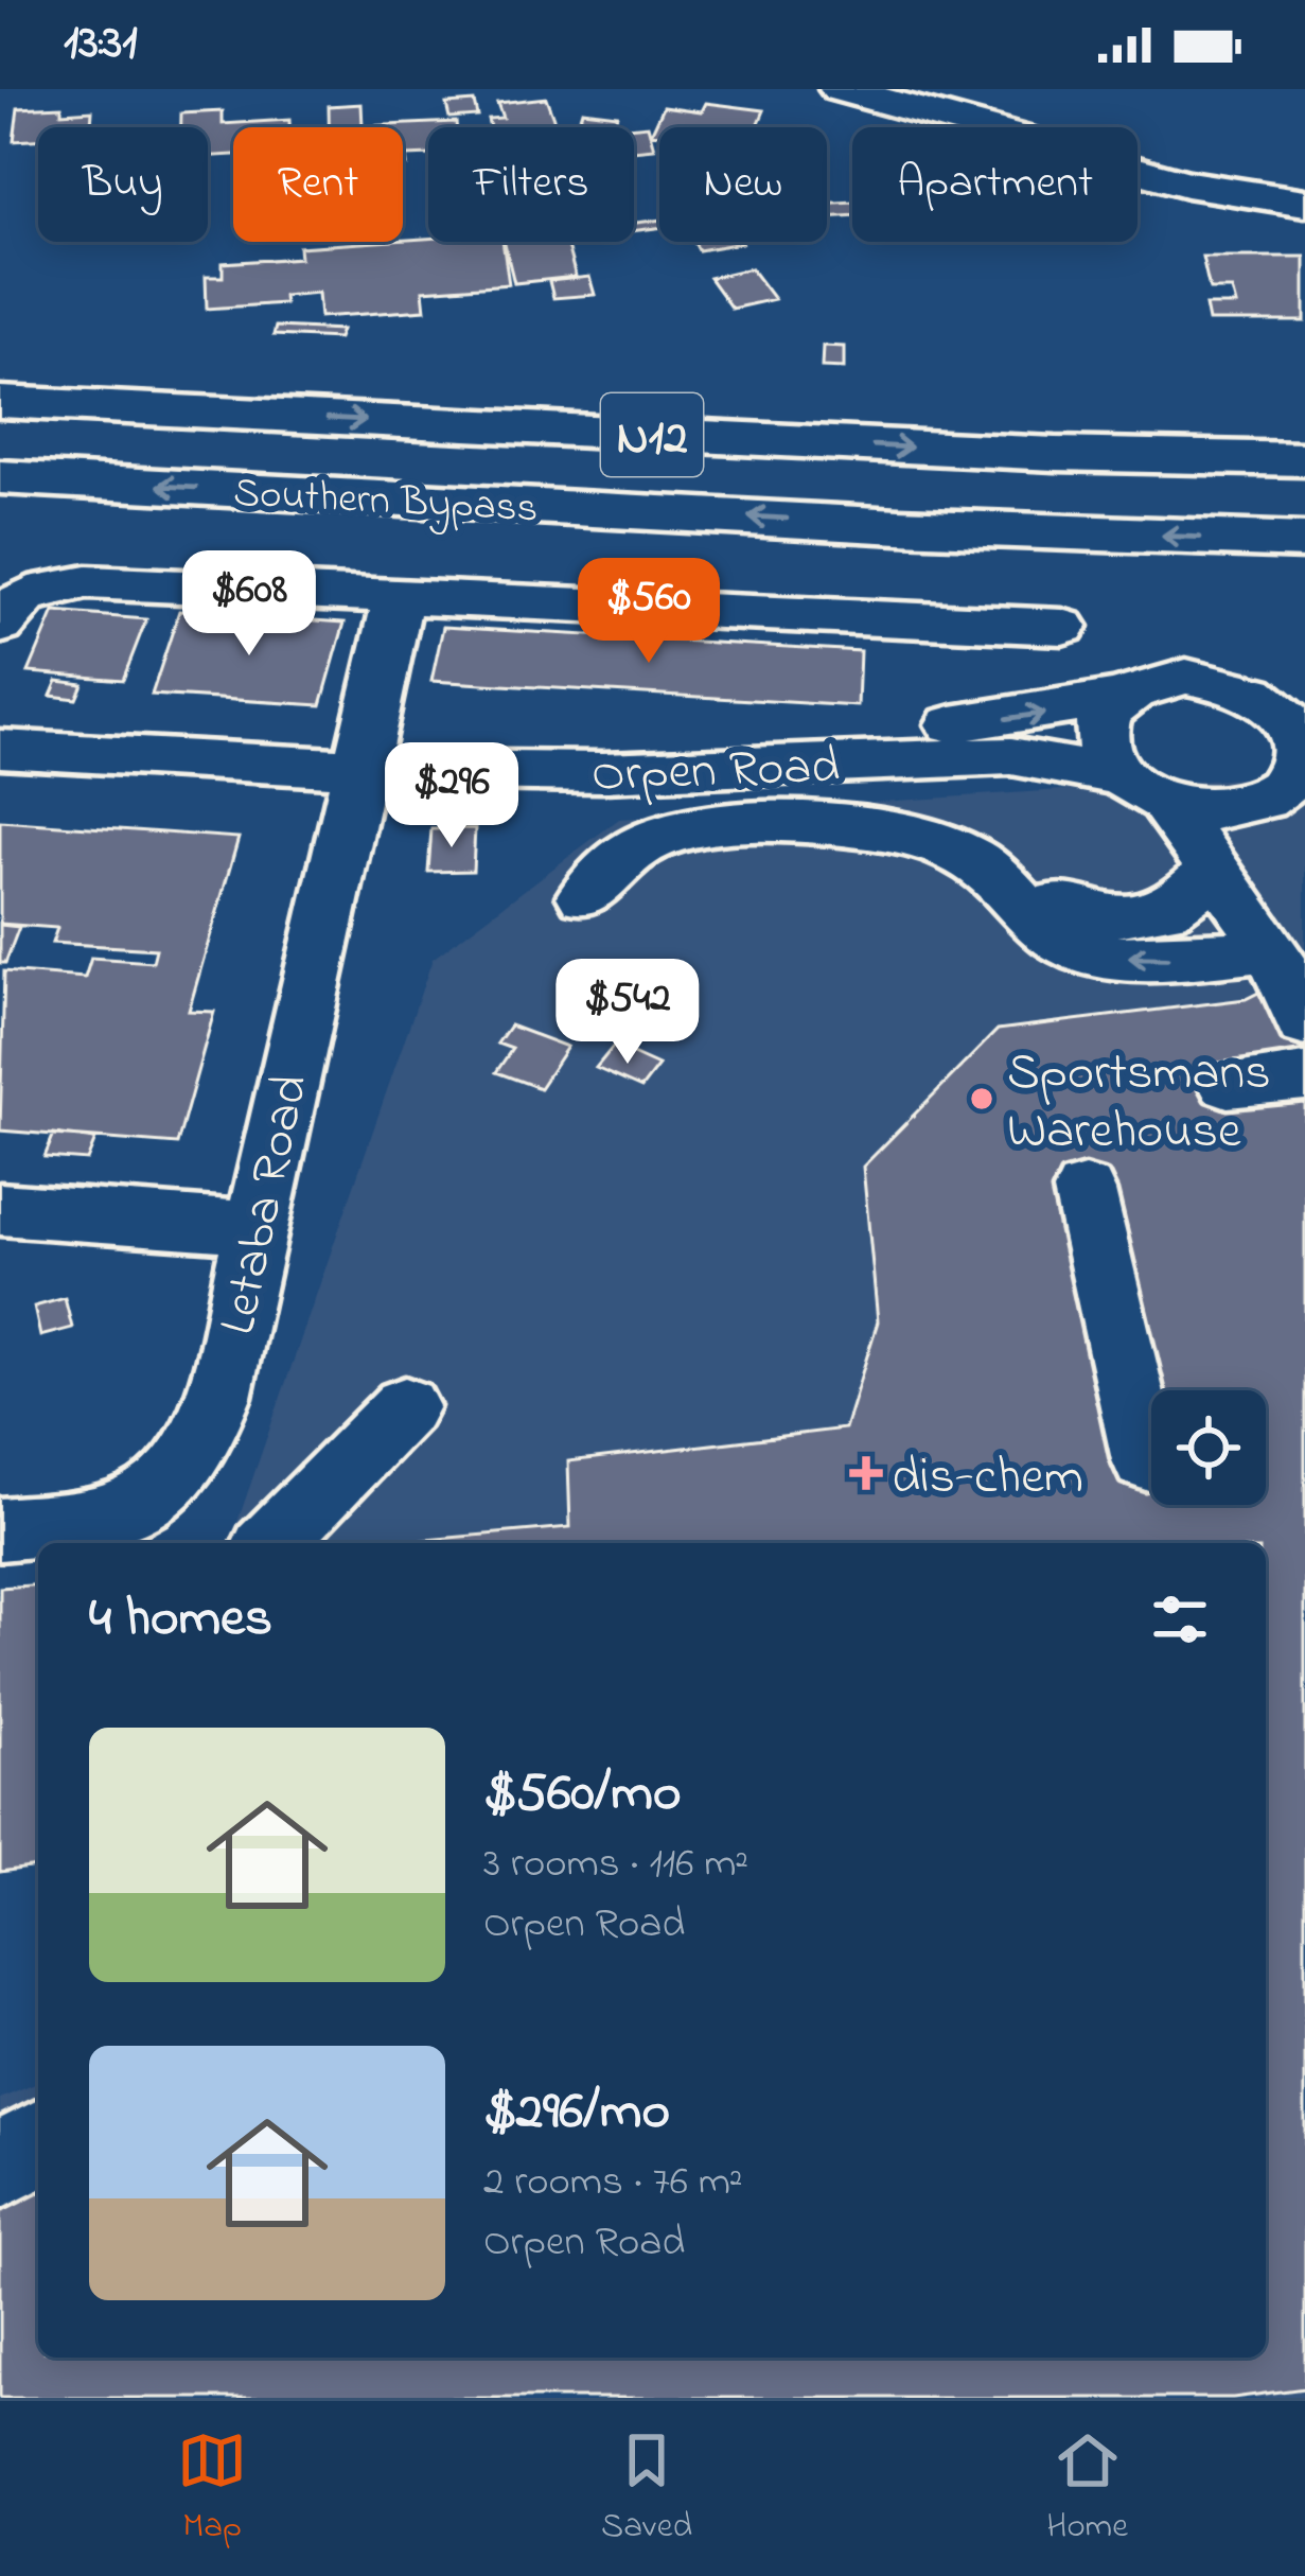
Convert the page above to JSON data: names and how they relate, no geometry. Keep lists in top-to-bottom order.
{
  "streets": {
    "highway": ["N12", "Southern Bypass"],
    "street": ["Orpen Road", "Letaba Road"]
  },
  "crossings": [
    ["Orpen Road", "Letaba Road"]
  ],
  "places": {
    "other": ["Sportsmans Warehouse"],
    "health": ["dis-chem"]
  },
  "page": {
    "status": "13:31",
    "chip": [
      "Buy",
      "Rent",
      "Filters",
      "New",
      "Apartment"
    ],
    "price": [
      "$608",
      "$560",
      "$296",
      "$542"
    ],
    "heading": "4 homes",
    "list": [
      {
        "name": "$560/mo",
        "note": "3 rooms · 116 m² · Orpen Road"
      },
      {
        "name": "$296/mo",
        "note": "2 rooms · 76 m² · Orpen Road"
      }
    ],
    "tabs": ["Map", "Saved", "Home"]
  }
}
